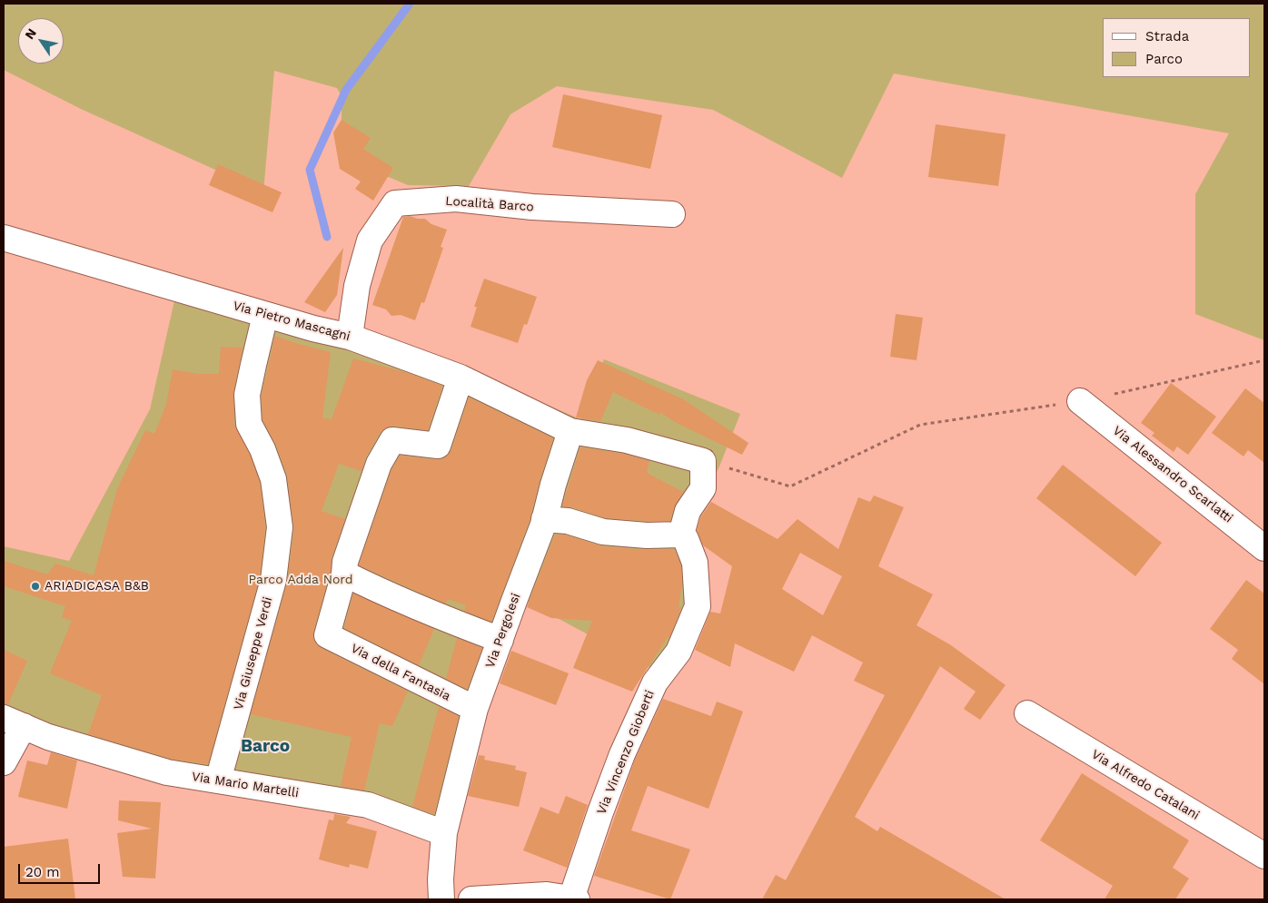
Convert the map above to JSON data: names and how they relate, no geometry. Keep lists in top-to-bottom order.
{
  "streets": {
    "street": [
      "Località Barco",
      "Via Pietro Mascagni",
      "Via Alessandro Scarlatti",
      "Via Pergolesi",
      "Via Giuseppe Verdi",
      "Via della Fantasia",
      "Via Vincenzo Gioberti",
      "Via Mario Martelli",
      "Via Alfredo Catalani"
    ]
  },
  "crossings": [
    ["Località Barco", "Via Pietro Mascagni"],
    ["Via Pietro Mascagni", "Via Pergolesi"],
    ["Via Pietro Mascagni", "Via Giuseppe Verdi"],
    ["Via Pergolesi", "Via della Fantasia"],
    ["Via Pergolesi", "Via Mario Martelli"],
    ["Via Giuseppe Verdi", "Via Mario Martelli"]
  ],
  "districts": ["Barco"],
  "parks": ["Parco Adda Nord"],
  "places": ["ARIADICASA B&B"],
  "legend": ["Strada", "Parco"],
  "scale_bar": "20 m",
  "north": "top left"
}
